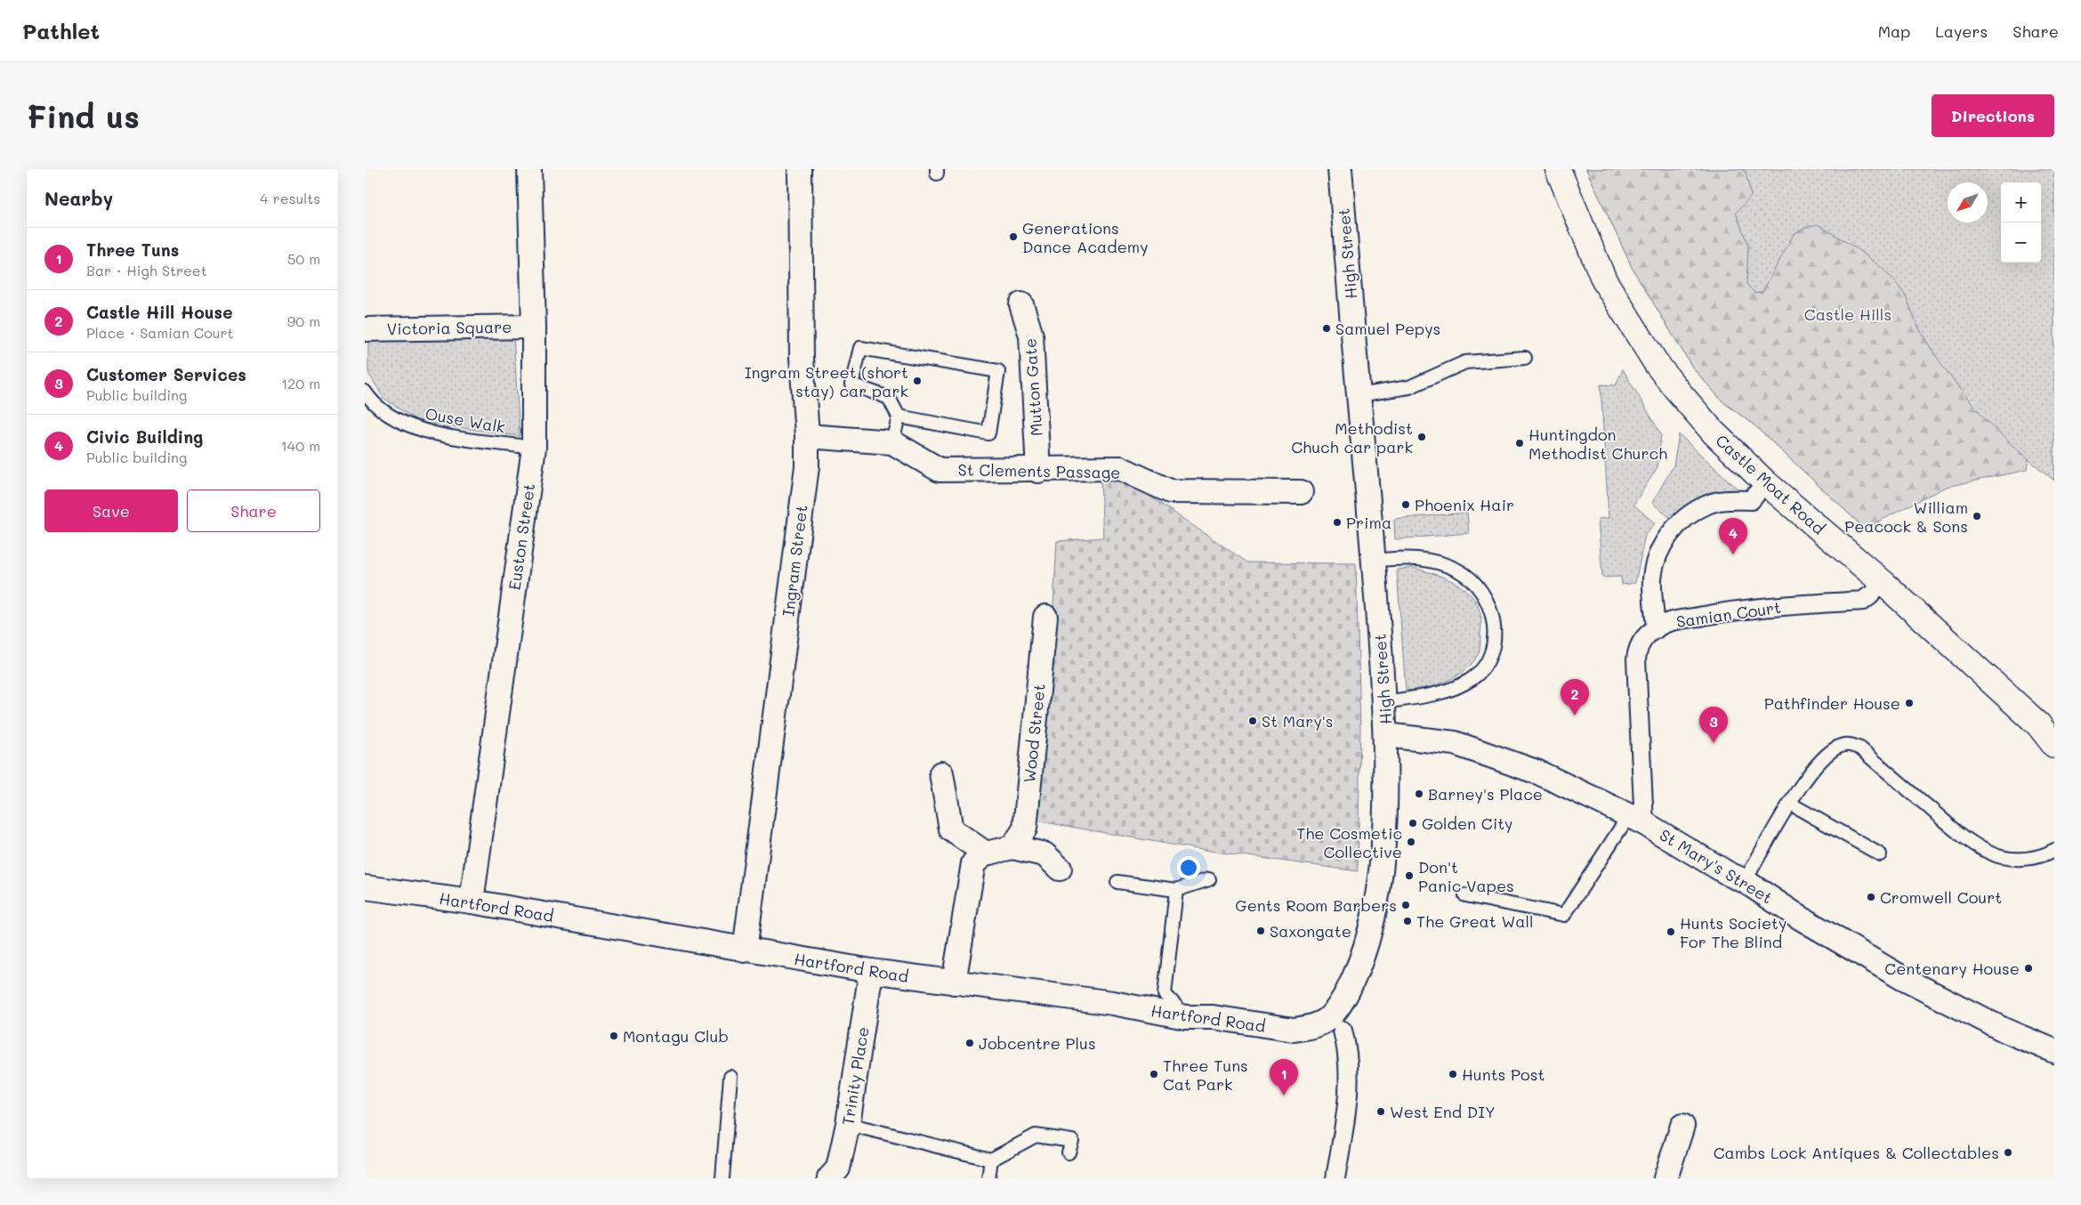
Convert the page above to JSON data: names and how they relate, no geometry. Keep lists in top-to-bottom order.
{
  "streets": {
    "main road": ["Castle Moat Road"],
    "street": [
      "High Street",
      "Victoria Square",
      "Mutton Gate",
      "St Clements Passage",
      "Euston Street",
      "Ingram Street",
      "Samian Court",
      "Wood Street",
      "St Mary's Street",
      "Hartford Road",
      "Trinity Place"
    ],
    "lane": ["Ouse Walk"]
  },
  "crossings": [
    ["High Street", "St Mary's Street"],
    ["High Street", "Hartford Road"],
    ["Victoria Square", "Euston Street"],
    ["Mutton Gate", "St Clements Passage"],
    ["St Clements Passage", "Ingram Street"],
    ["Euston Street", "Hartford Road"],
    ["Ingram Street", "Hartford Road"],
    ["Samian Court", "St Mary's Street"],
    ["Hartford Road", "Trinity Place"]
  ],
  "parks": ["Castle Hills"],
  "places": [
    "Generations Dance Academy",
    "Samuel Pepys",
    "Ingram Street (short stay) car park",
    "Methodist Chuch car park",
    "Huntingdon Methodist Church",
    "Phoenix Hair",
    "William Peacock & Sons",
    "Prima",
    "Pathfinder House",
    "St Mary's",
    "Barney's Place",
    "Golden City",
    "The Cosmetic Collective",
    "Don't Panic Vapes",
    "Cromwell Court",
    "Gents Room Barbers",
    "The Great Wall",
    "Saxongate",
    "Hunts Society For The Blind",
    "Centenary House",
    "Montagu Club",
    "Jobcentre Plus",
    "Three Tuns Cat Park",
    "Hunts Post",
    "West End DIY",
    "Cambs Lock Antiques & Collectables"
  ],
  "north": "bottom left",
  "page": {
    "header": "Pathlet",
    "nav": ["Map", "Layers", "Share"],
    "buttons": [
      "Directions",
      ["Save", "Share"]
    ],
    "title": "Find us",
    "heading": ["Nearby", "4 results"],
    "map_buttons": ["+", "−"],
    "list": [
      {
        "mark": "1",
        "name": "Three Tuns",
        "note": "Bar · High Street",
        "value": "50 m"
      },
      {
        "mark": "2",
        "name": "Castle Hill House",
        "note": "Place · Samian Court",
        "value": "90 m"
      },
      {
        "mark": "3",
        "name": "Customer Services",
        "note": "Public building",
        "value": "120 m"
      },
      {
        "mark": "4",
        "name": "Civic Building",
        "note": "Public building",
        "value": "140 m"
      }
    ],
    "pins": [
      "4",
      "2",
      "3",
      "1"
    ]
  }
}
